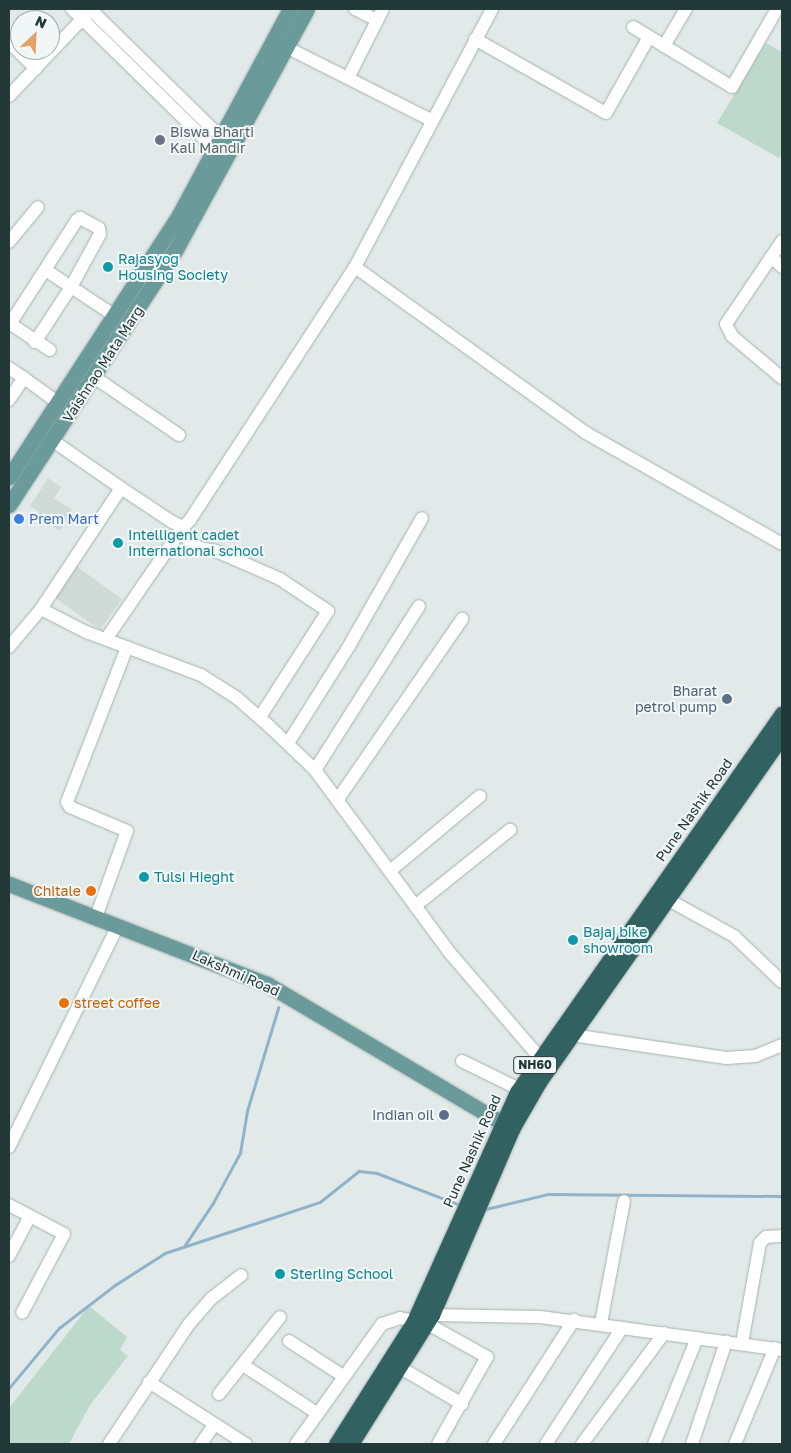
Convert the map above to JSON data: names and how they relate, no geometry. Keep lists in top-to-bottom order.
{
  "streets": {
    "highway": ["Pune Nashik Road", "NH60"],
    "main road": ["Vaishnao Mata Marg", "Lakshmi Road"]
  },
  "crossings": [
    ["Pune Nashik Road", "Lakshmi Road"]
  ],
  "places": [
    "Biswa Bharti Kali Mandir",
    "Rajasyog Housing Society",
    "Prem Mart",
    "Intelligent cadet International school",
    "Bharat petrol pump",
    "Tulsi Hieght",
    "Chitale",
    "Bajaj bike showroom",
    "street coffee",
    "Indian oil",
    "Sterling School"
  ],
  "north": "top right"
}
